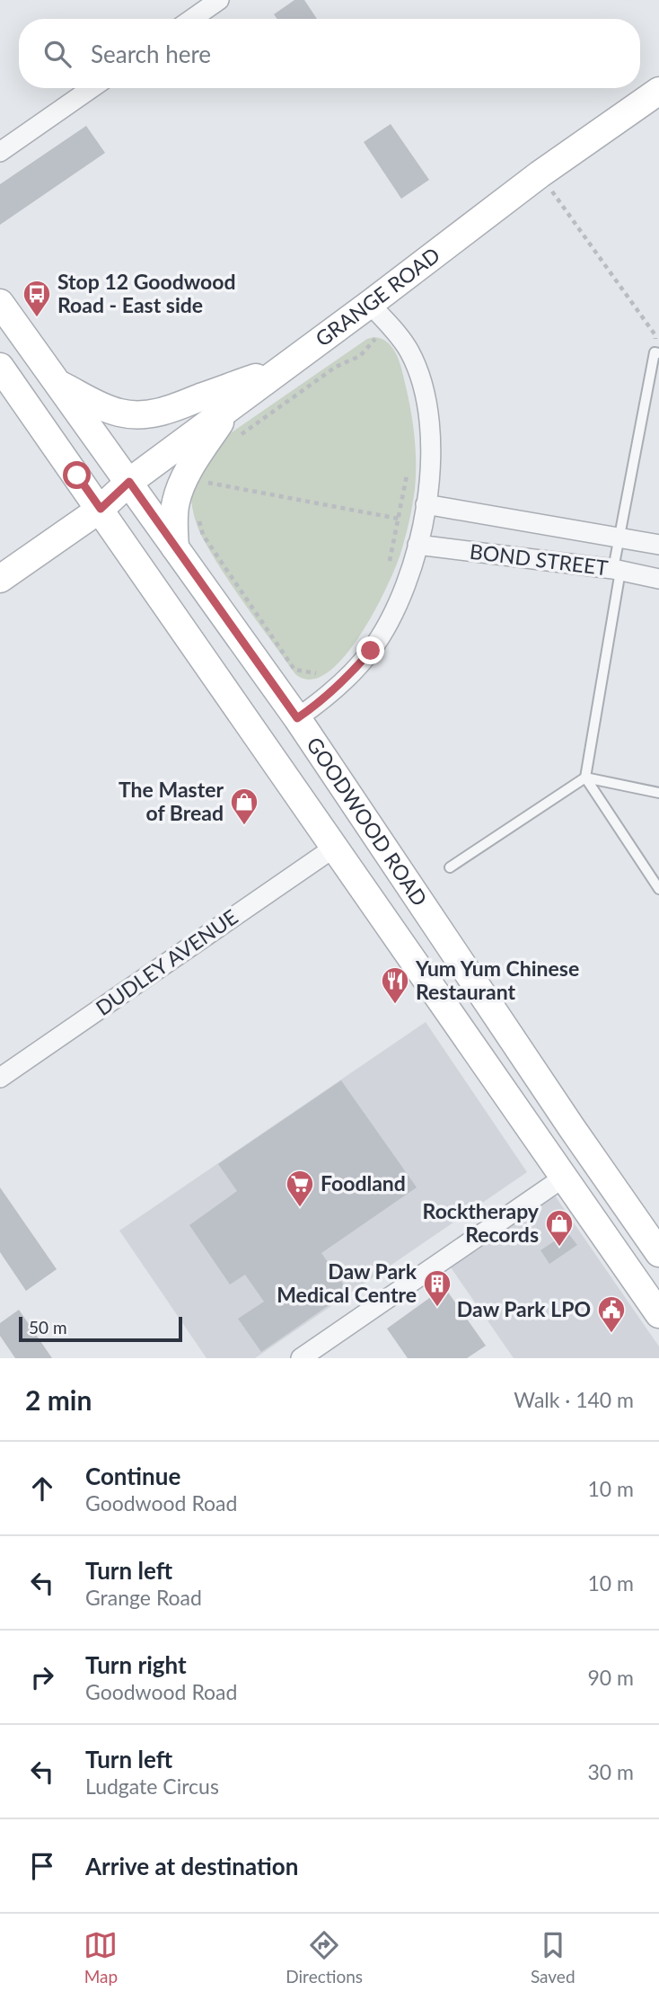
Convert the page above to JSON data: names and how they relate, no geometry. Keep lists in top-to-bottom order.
{
  "streets": {
    "main road": ["GRANGE ROAD", "GOODWOOD ROAD"],
    "street": ["BOND STREET", "DUDLEY AVENUE"]
  },
  "crossings": [
    ["GRANGE ROAD", "GOODWOOD ROAD"],
    ["GOODWOOD ROAD", "DUDLEY AVENUE"]
  ],
  "places": {
    "bus stop": ["Stop 12 Goodwood Road - East side"],
    "shop": ["The Master of Bread", "Rocktherapy Records"],
    "restaurant": ["Yum Yum Chinese Restaurant"],
    "supermarket": ["Foodland"],
    "building": ["Daw Park Medical Centre"],
    "public building": ["Daw Park LPO"]
  },
  "scale_bar": "50 m",
  "page": {
    "search": "Search here",
    "scale": "50 m",
    "heading": ["2 min", "Walk · 140 m"],
    "list": [
      ["Continue", "Goodwood Road", "10 m"],
      ["Turn left", "Grange Road", "10 m"],
      ["Turn right", "Goodwood Road", "90 m"],
      ["Turn left", "Ludgate Circus", "30 m"],
      "Arrive at destination"
    ],
    "nav": ["Map", "Directions", "Saved"]
  }
}
